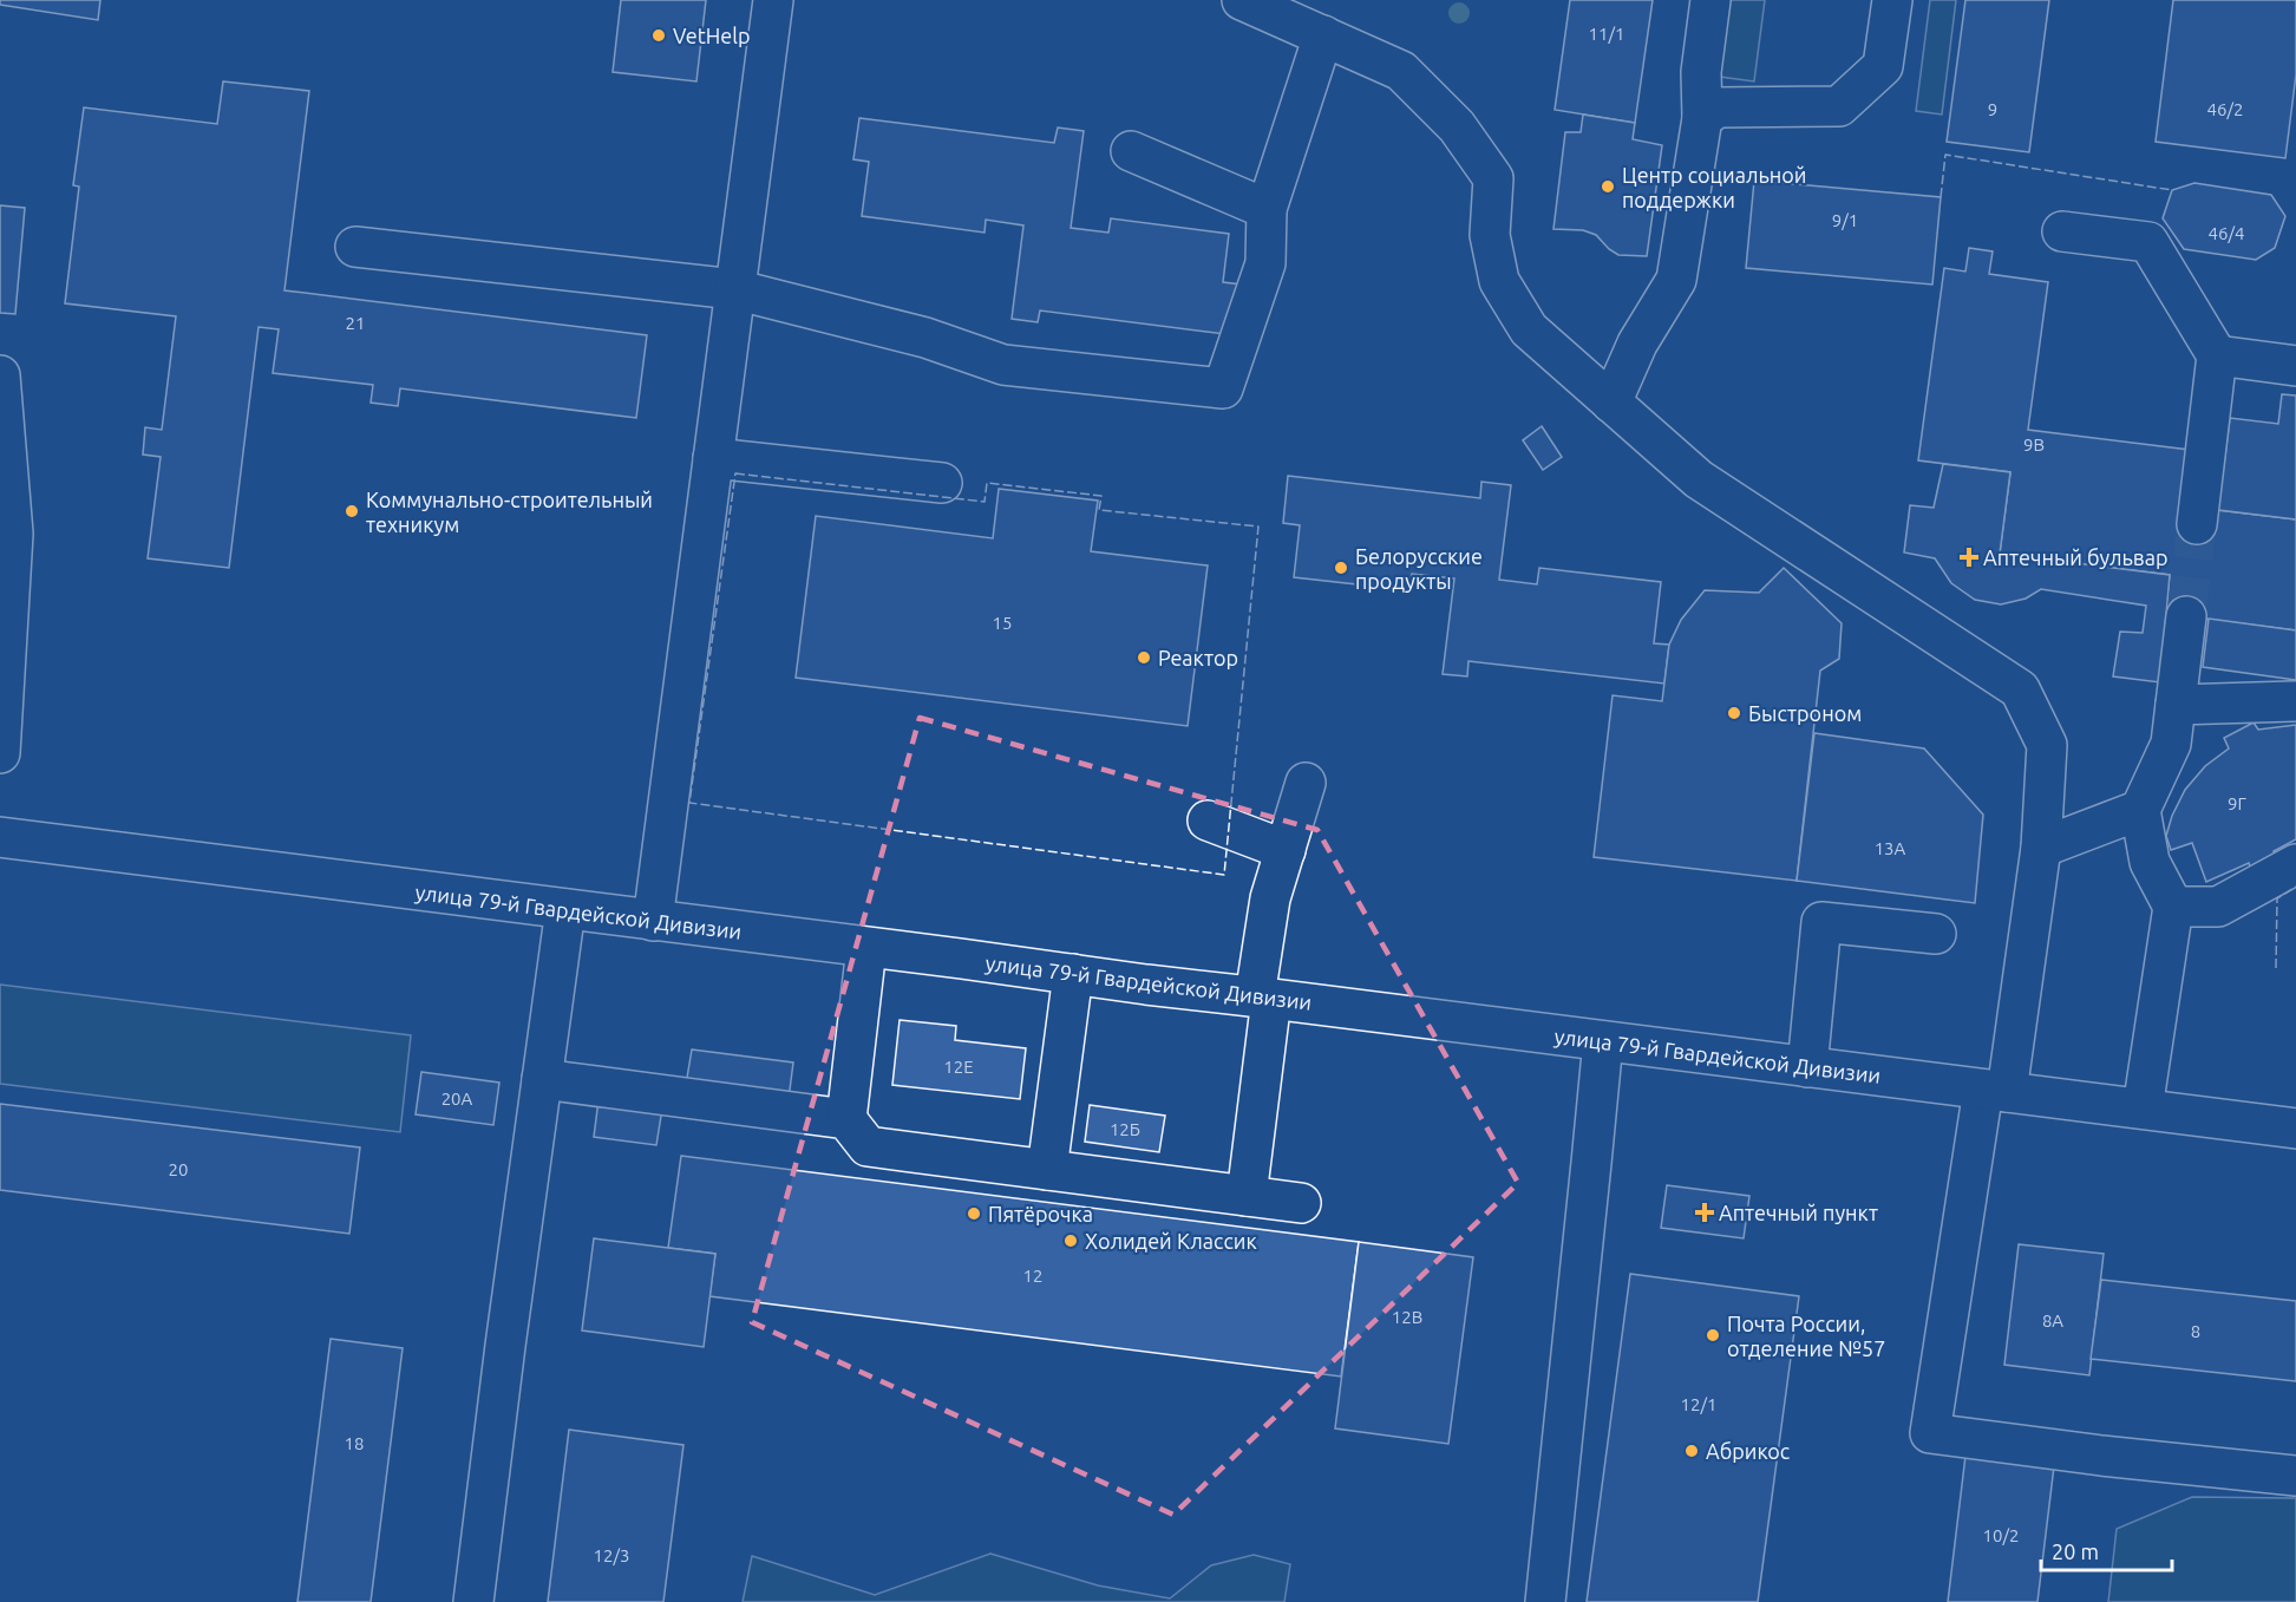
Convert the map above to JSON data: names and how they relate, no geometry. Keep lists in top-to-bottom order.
{
  "streets": {
    "street": ["улица 79-й Гвардейской Дивизии"]
  },
  "places": {
    "other": [
      "VetHelp",
      "Центр социальной поддержки",
      "Коммунально-строительный техникум",
      "Белорусские продукты",
      "Реактор",
      "Быстроном",
      "Пятёрочка",
      "Холидей Классик",
      "Почта России, отделение №57",
      "Абрикос"
    ],
    "health": ["Аптечный бульвар", "Аптечный пункт"]
  },
  "house_numbers": [
    "11/1",
    "9",
    "46/2",
    "9/1",
    "46/4",
    "21",
    "9В",
    "15",
    "9Г",
    "13А",
    "12Е",
    "20А",
    "12Б",
    "20",
    "12",
    "12В",
    "8А",
    "8",
    "12/1",
    "18",
    "10/2",
    "12/3"
  ],
  "scale_bar": "20 m"
}
